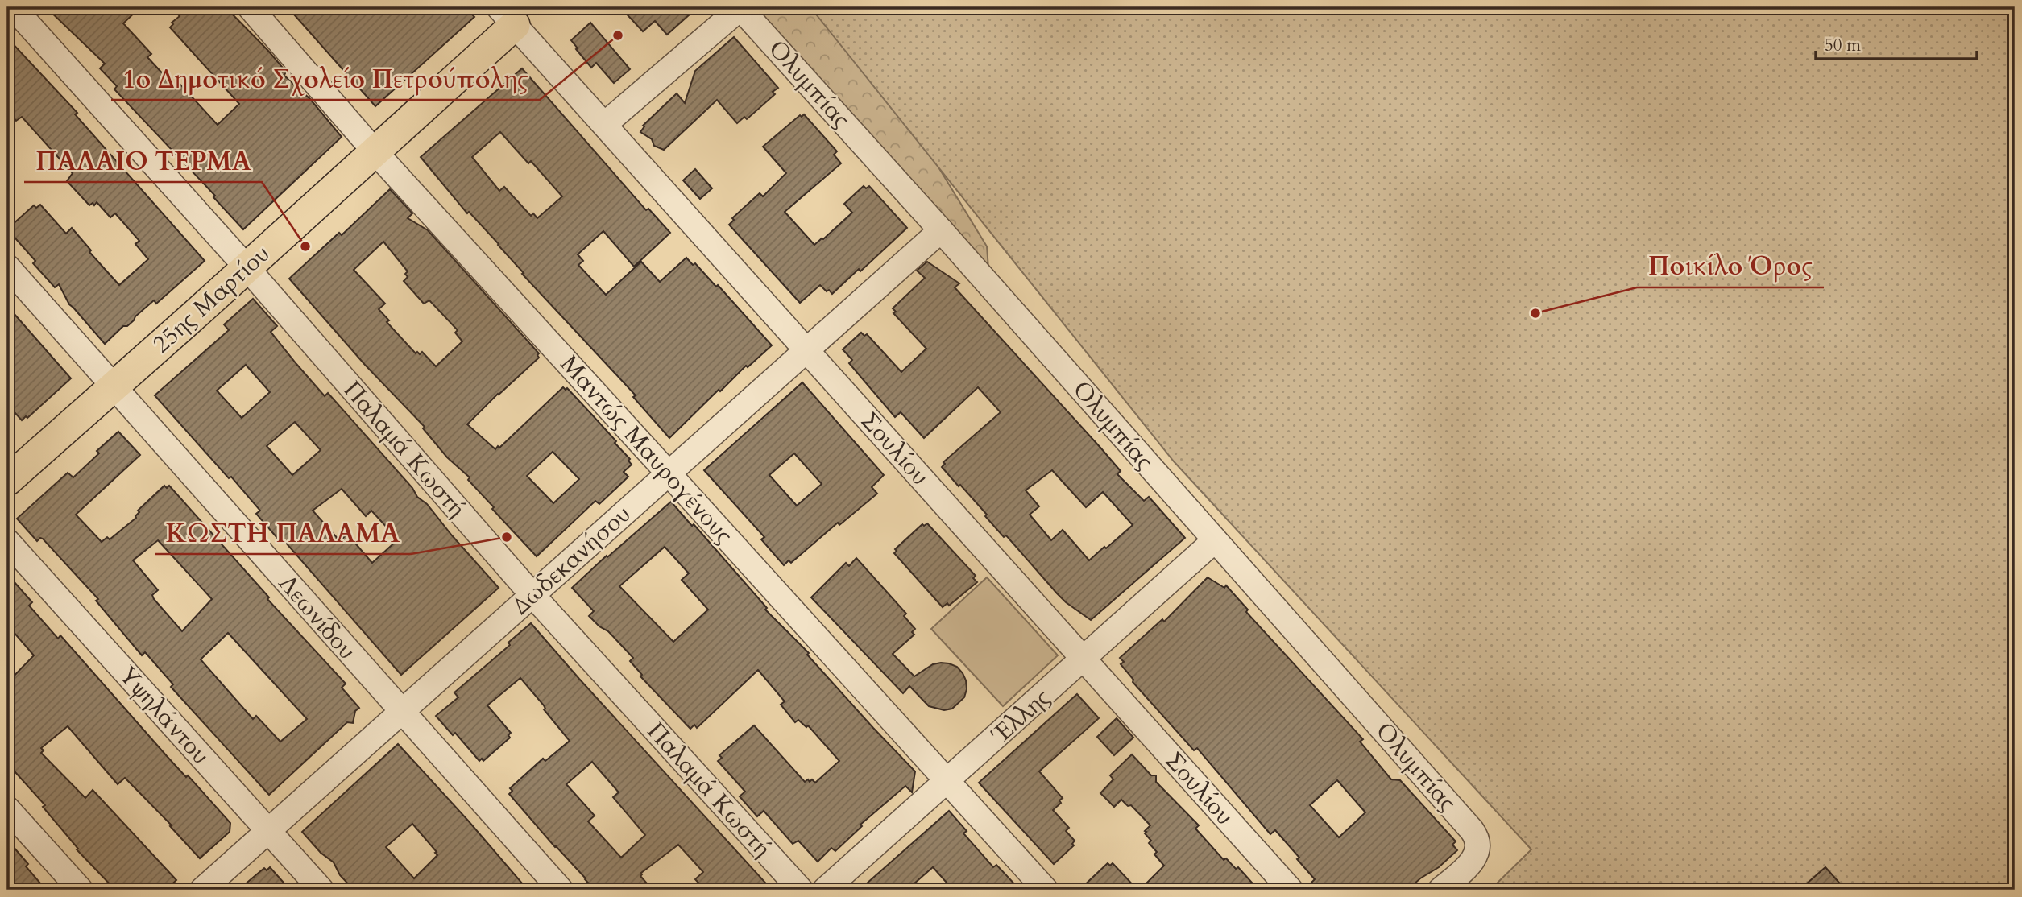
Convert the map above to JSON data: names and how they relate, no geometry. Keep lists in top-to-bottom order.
{
  "streets": {
    "main road": ["25ης Μαρτίου"],
    "street": [
      "Ολυμπίας",
      "Σουλίου",
      "Παλαμά Κωστή",
      "Μαντώς Μαυρογένους",
      "Δωδεκανήσου",
      "Λεωνίδου",
      "Υψηλάντου",
      "Έλλης"
    ]
  },
  "crossings": [
    ["Ολυμπίας", "Δωδεκανήσου"],
    ["Ολυμπίας", "Έλλης"],
    ["25ης Μαρτίου", "Σουλίου"],
    ["25ης Μαρτίου", "Παλαμά Κωστή"],
    ["25ης Μαρτίου", "Μαντώς Μαυρογένους"],
    ["25ης Μαρτίου", "Λεωνίδου"],
    ["Σουλίου", "Δωδεκανήσου"],
    ["Σουλίου", "Έλλης"],
    ["Παλαμά Κωστή", "Δωδεκανήσου"],
    ["Μαντώς Μαυρογένους", "Δωδεκανήσου"],
    ["Μαντώς Μαυρογένους", "Έλλης"],
    ["Δωδεκανήσου", "Λεωνίδου"],
    ["Δωδεκανήσου", "Υψηλάντου"]
  ],
  "places": [
    "1ο Δημοτικό Σχολείο Πετρούπολης",
    "ΠΑΛΑΙΟ ΤΕΡΜΑ",
    "Ποικίλο Όρος",
    "ΚΩΣΤΗ ΠΑΛΑΜΑ"
  ],
  "scale_bar": "50 m"
}
